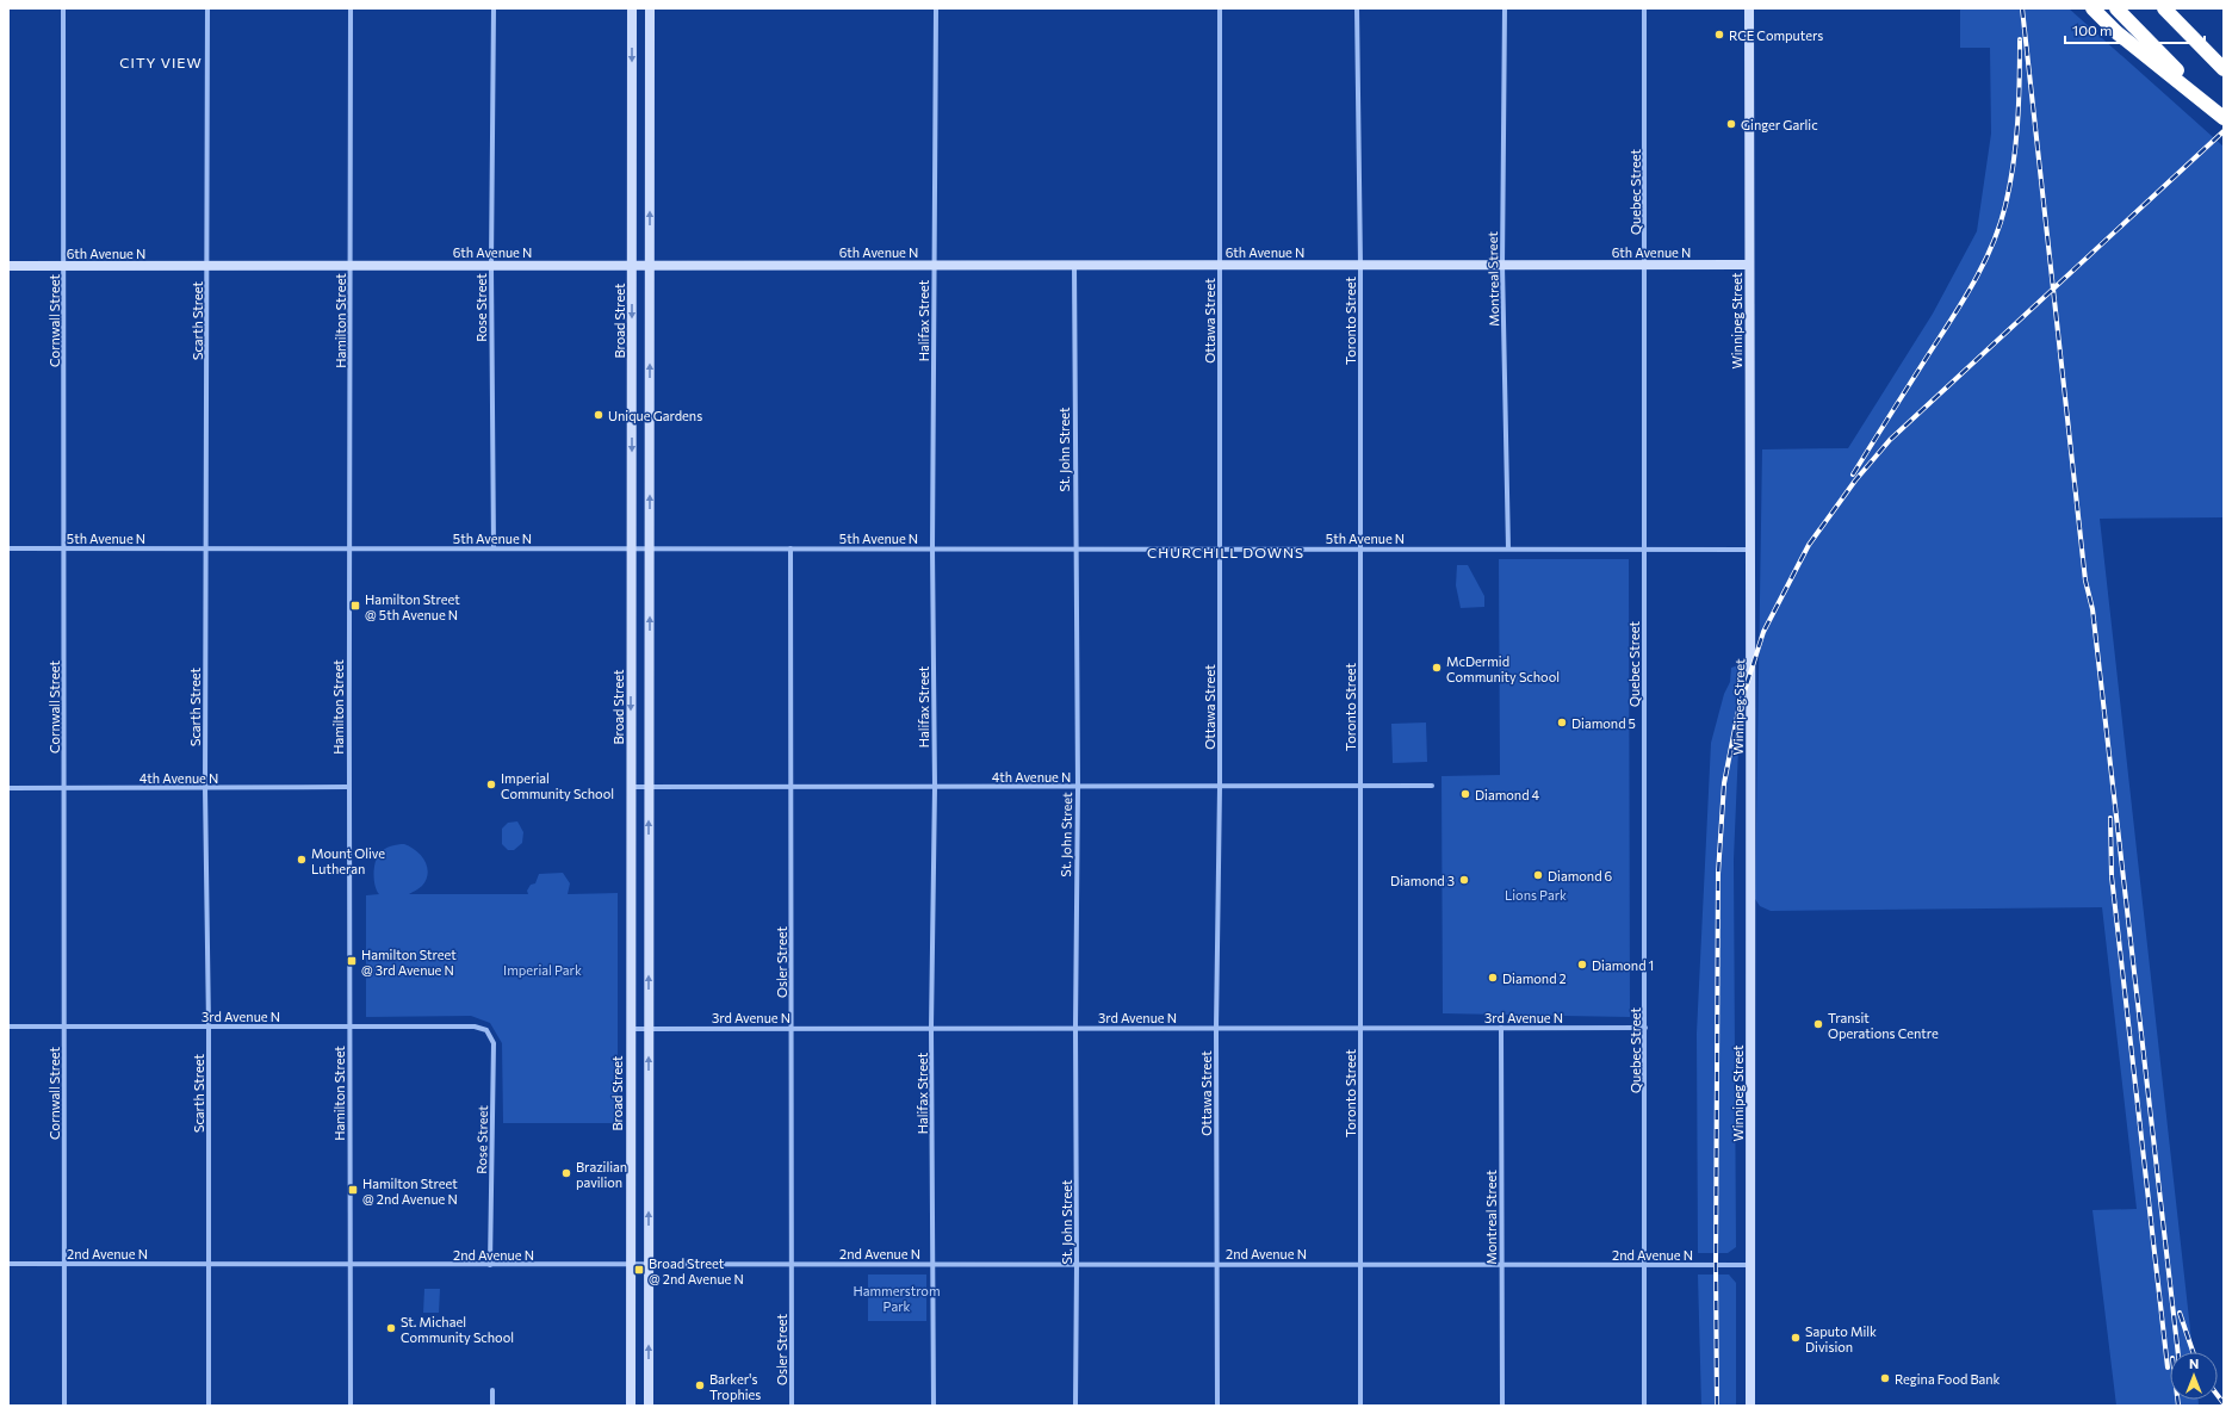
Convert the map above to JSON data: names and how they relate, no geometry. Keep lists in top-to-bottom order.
{
  "streets": {
    "main road": ["6th Avenue N", "Broad Street", "Winnipeg Street"],
    "street": [
      "Quebec Street",
      "Montreal Street",
      "Rose Street",
      "Cornwall Street",
      "Scarth Street",
      "Hamilton Street",
      "Halifax Street",
      "Ottawa Street",
      "Toronto Street",
      "St. John Street",
      "5th Avenue N",
      "4th Avenue N",
      "Osler Street",
      "3rd Avenue N",
      "2nd Avenue N"
    ]
  },
  "crossings": [
    ["Quebec Street", "6th Avenue N"],
    ["Quebec Street", "5th Avenue N"],
    ["Quebec Street", "3rd Avenue N"],
    ["Quebec Street", "2nd Avenue N"],
    ["6th Avenue N", "Montreal Street"],
    ["6th Avenue N", "Rose Street"],
    ["6th Avenue N", "Cornwall Street"],
    ["6th Avenue N", "Scarth Street"],
    ["6th Avenue N", "Hamilton Street"],
    ["6th Avenue N", "Broad Street"],
    ["6th Avenue N", "Halifax Street"],
    ["6th Avenue N", "Ottawa Street"],
    ["6th Avenue N", "Toronto Street"],
    ["6th Avenue N", "Winnipeg Street"],
    ["6th Avenue N", "St. John Street"],
    ["Montreal Street", "5th Avenue N"],
    ["Montreal Street", "3rd Avenue N"],
    ["Montreal Street", "2nd Avenue N"],
    ["Rose Street", "5th Avenue N"],
    ["Rose Street", "3rd Avenue N"],
    ["Rose Street", "2nd Avenue N"],
    ["Cornwall Street", "5th Avenue N"],
    ["Cornwall Street", "4th Avenue N"],
    ["Cornwall Street", "3rd Avenue N"],
    ["Cornwall Street", "2nd Avenue N"],
    ["Scarth Street", "5th Avenue N"],
    ["Scarth Street", "4th Avenue N"],
    ["Scarth Street", "3rd Avenue N"],
    ["Scarth Street", "2nd Avenue N"],
    ["Hamilton Street", "5th Avenue N"],
    ["Hamilton Street", "4th Avenue N"],
    ["Hamilton Street", "3rd Avenue N"],
    ["Hamilton Street", "2nd Avenue N"],
    ["Broad Street", "5th Avenue N"],
    ["Broad Street", "4th Avenue N"],
    ["Broad Street", "3rd Avenue N"],
    ["Broad Street", "2nd Avenue N"],
    ["Halifax Street", "5th Avenue N"],
    ["Halifax Street", "4th Avenue N"],
    ["Halifax Street", "3rd Avenue N"],
    ["Halifax Street", "2nd Avenue N"],
    ["Ottawa Street", "5th Avenue N"],
    ["Ottawa Street", "4th Avenue N"],
    ["Ottawa Street", "3rd Avenue N"],
    ["Ottawa Street", "2nd Avenue N"],
    ["Toronto Street", "5th Avenue N"],
    ["Toronto Street", "4th Avenue N"],
    ["Toronto Street", "3rd Avenue N"],
    ["Toronto Street", "2nd Avenue N"],
    ["Winnipeg Street", "5th Avenue N"],
    ["Winnipeg Street", "2nd Avenue N"],
    ["St. John Street", "5th Avenue N"],
    ["St. John Street", "4th Avenue N"],
    ["St. John Street", "3rd Avenue N"],
    ["St. John Street", "2nd Avenue N"],
    ["5th Avenue N", "Osler Street"],
    ["4th Avenue N", "Osler Street"],
    ["Osler Street", "3rd Avenue N"],
    ["Osler Street", "2nd Avenue N"]
  ],
  "districts": ["CITY VIEW", "CHURCHILL DOWNS"],
  "parks": ["Lions Park", "Imperial Park", "Hammerstrom Park"],
  "places": {
    "other": [
      "RCE Computers",
      "Ginger Garlic",
      "Unique Gardens",
      "McDermid Community School",
      "Diamond 5",
      "Imperial Community School",
      "Diamond 4",
      "Mount Olive Lutheran",
      "Diamond 6",
      "Diamond 3",
      "Diamond 1",
      "Diamond 2",
      "Transit Operations Centre",
      "Brazilian pavilion",
      "St. Michael Community School",
      "Saputo Milk Division",
      "Regina Food Bank",
      "Barker's Trophies"
    ],
    "transit": [
      "Hamilton Street @ 5th Avenue N",
      "Hamilton Street @ 3rd Avenue N",
      "Hamilton Street @ 2nd Avenue N",
      "Broad Street @ 2nd Avenue N"
    ]
  },
  "scale_bar": "100 m",
  "north": "top"
}
